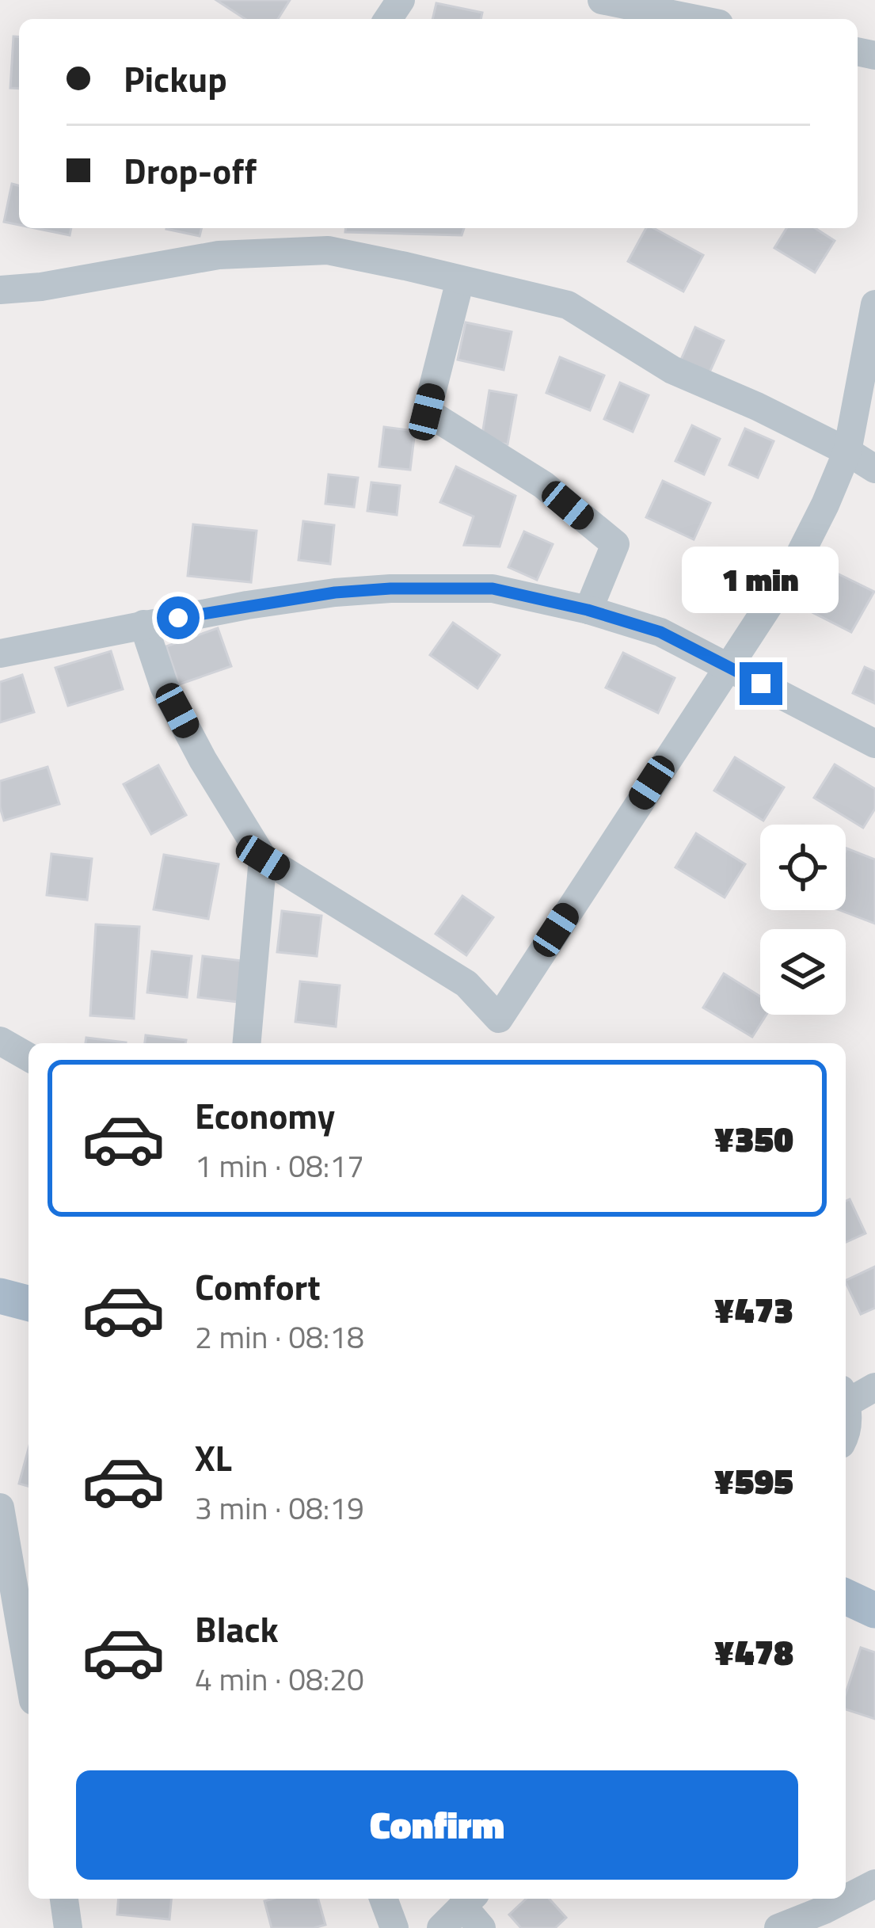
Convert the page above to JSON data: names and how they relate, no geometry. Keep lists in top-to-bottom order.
{
  "page": {
    "banner": ["Pickup", "Drop-off"],
    "bubble": "1 min",
    "list": [
      {
        "name": "Economy",
        "note": "1 min · 08:17",
        "value": "¥350"
      },
      {
        "name": "Comfort",
        "note": "2 min · 08:18",
        "value": "¥473"
      },
      {
        "name": "XL",
        "note": "3 min · 08:19",
        "value": "¥595"
      },
      {
        "name": "Black",
        "note": "4 min · 08:20",
        "value": "¥478"
      }
    ],
    "buttons": "Confirm"
  }
}
